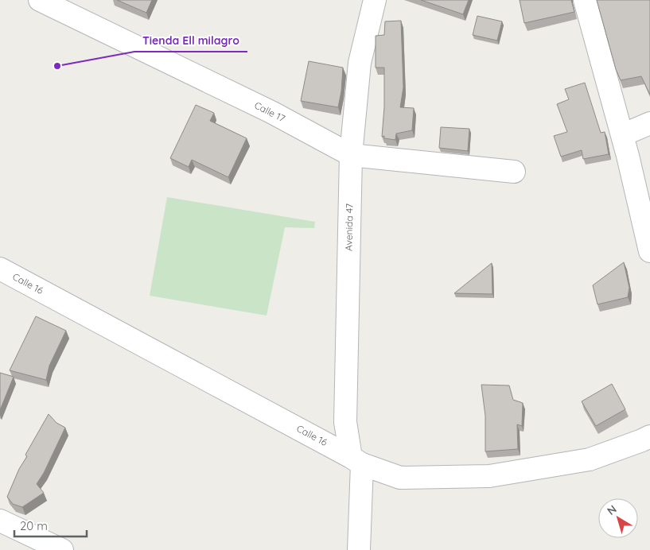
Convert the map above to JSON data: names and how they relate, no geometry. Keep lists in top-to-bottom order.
{
  "streets": {
    "street": ["Calle 17", "Avenida 47", "Calle 16"]
  },
  "crossings": [
    ["Calle 17", "Avenida 47"],
    ["Avenida 47", "Calle 16"]
  ],
  "places": ["Tienda Ell milagro"],
  "scale_bar": "20 m",
  "north": "top left"
}
